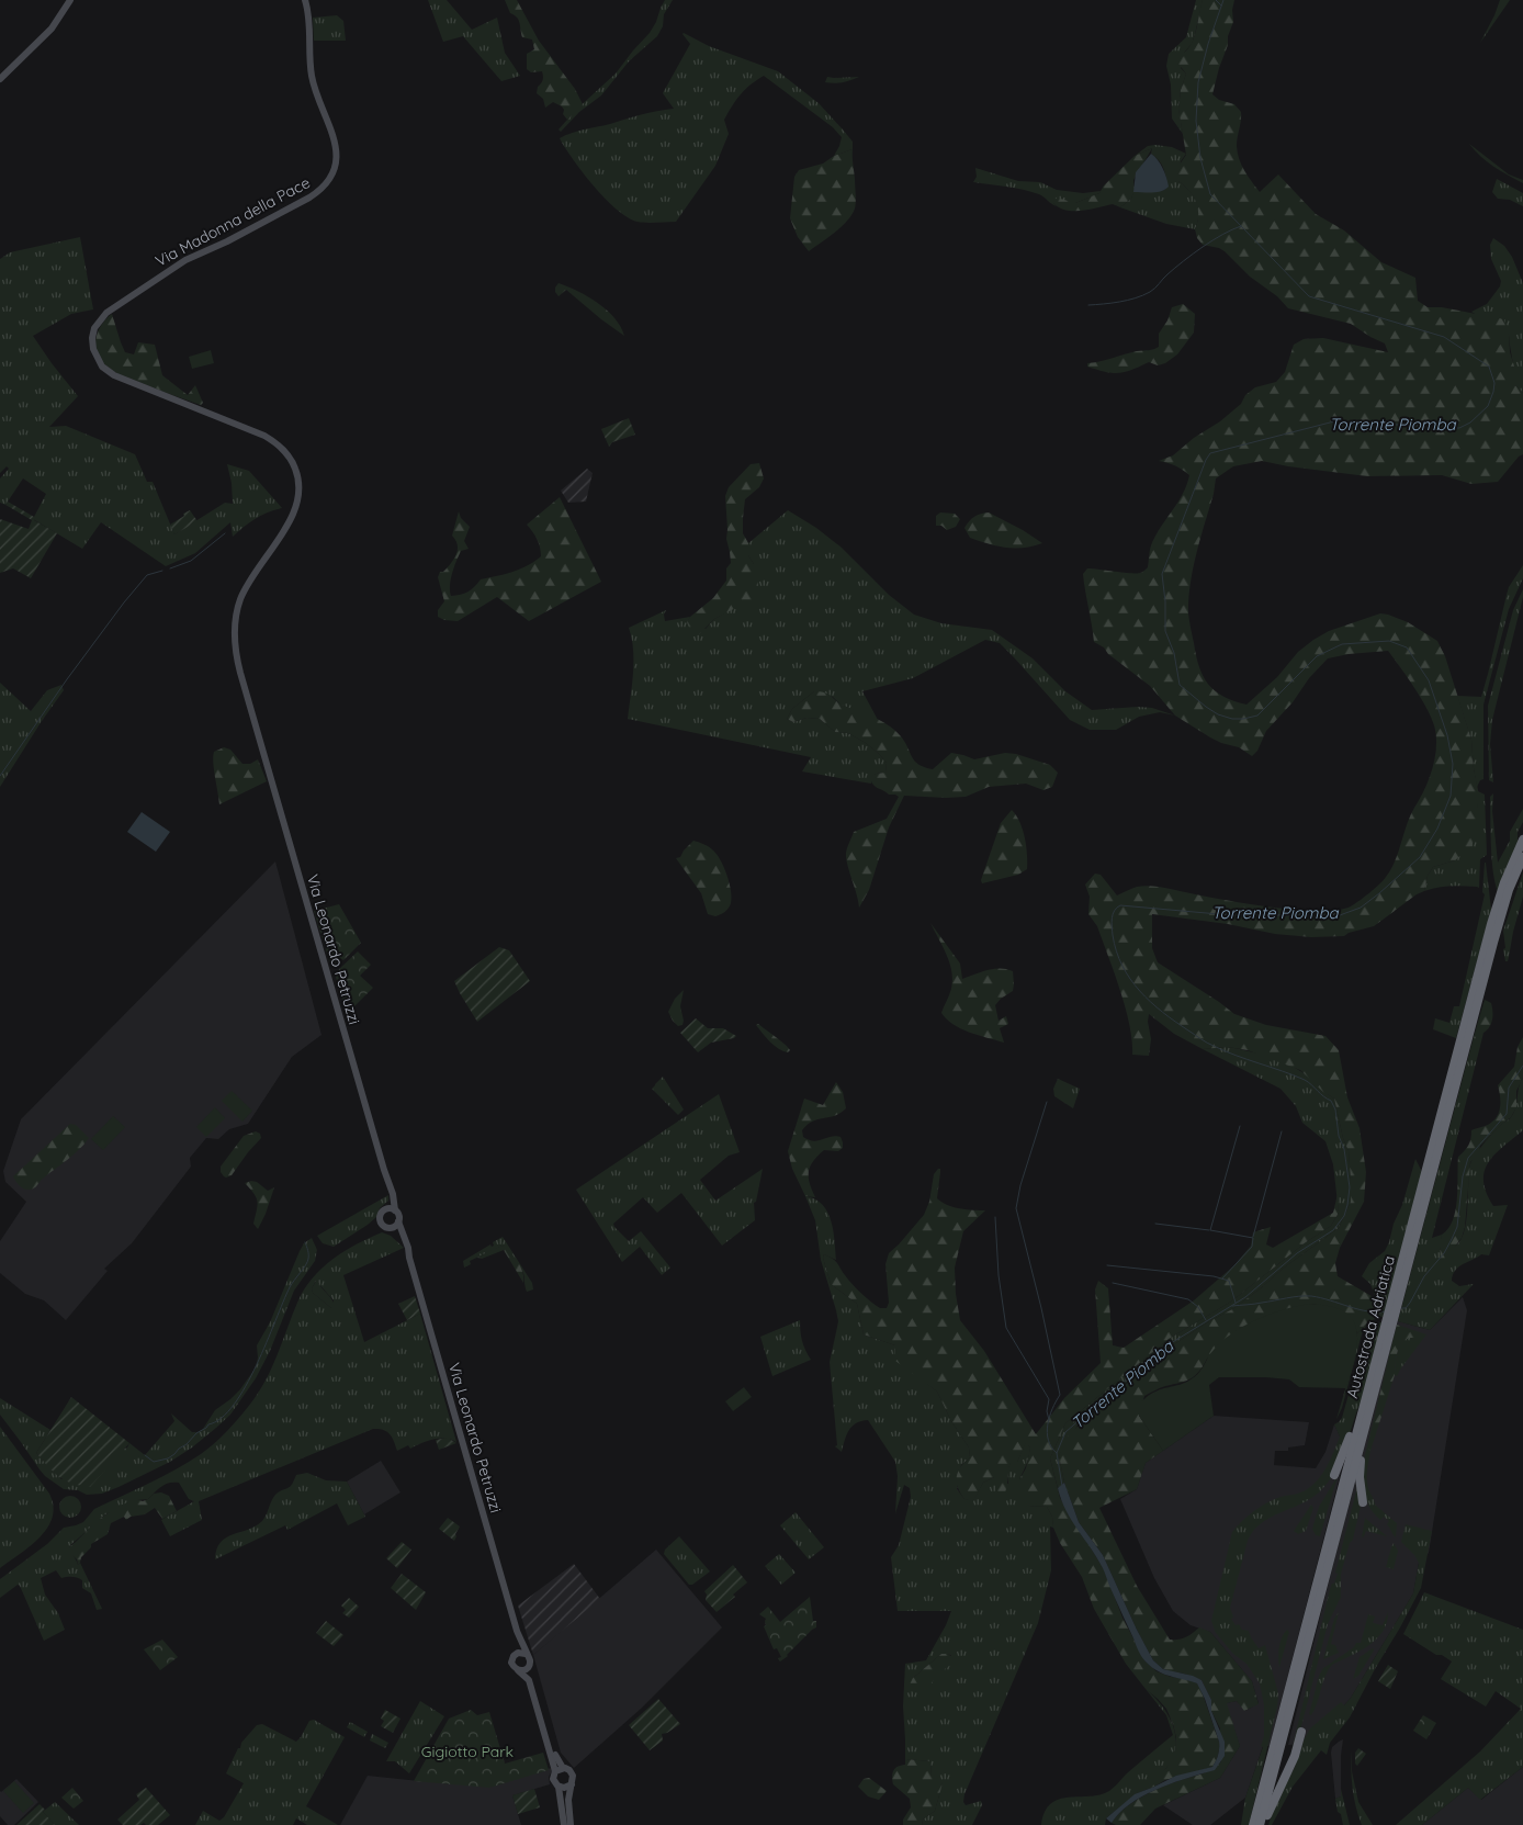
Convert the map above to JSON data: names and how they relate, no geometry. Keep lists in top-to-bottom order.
{
  "streets": {
    "highway": ["Autostrada Adriatica"],
    "main road": ["Via Madonna della Pace", "Via Leonardo Petruzzi"]
  },
  "crossings": [
    ["Via Madonna della Pace", "Via Leonardo Petruzzi"]
  ],
  "water": ["Torrente Piomba"],
  "parks": ["Gigiotto Park"]
}
